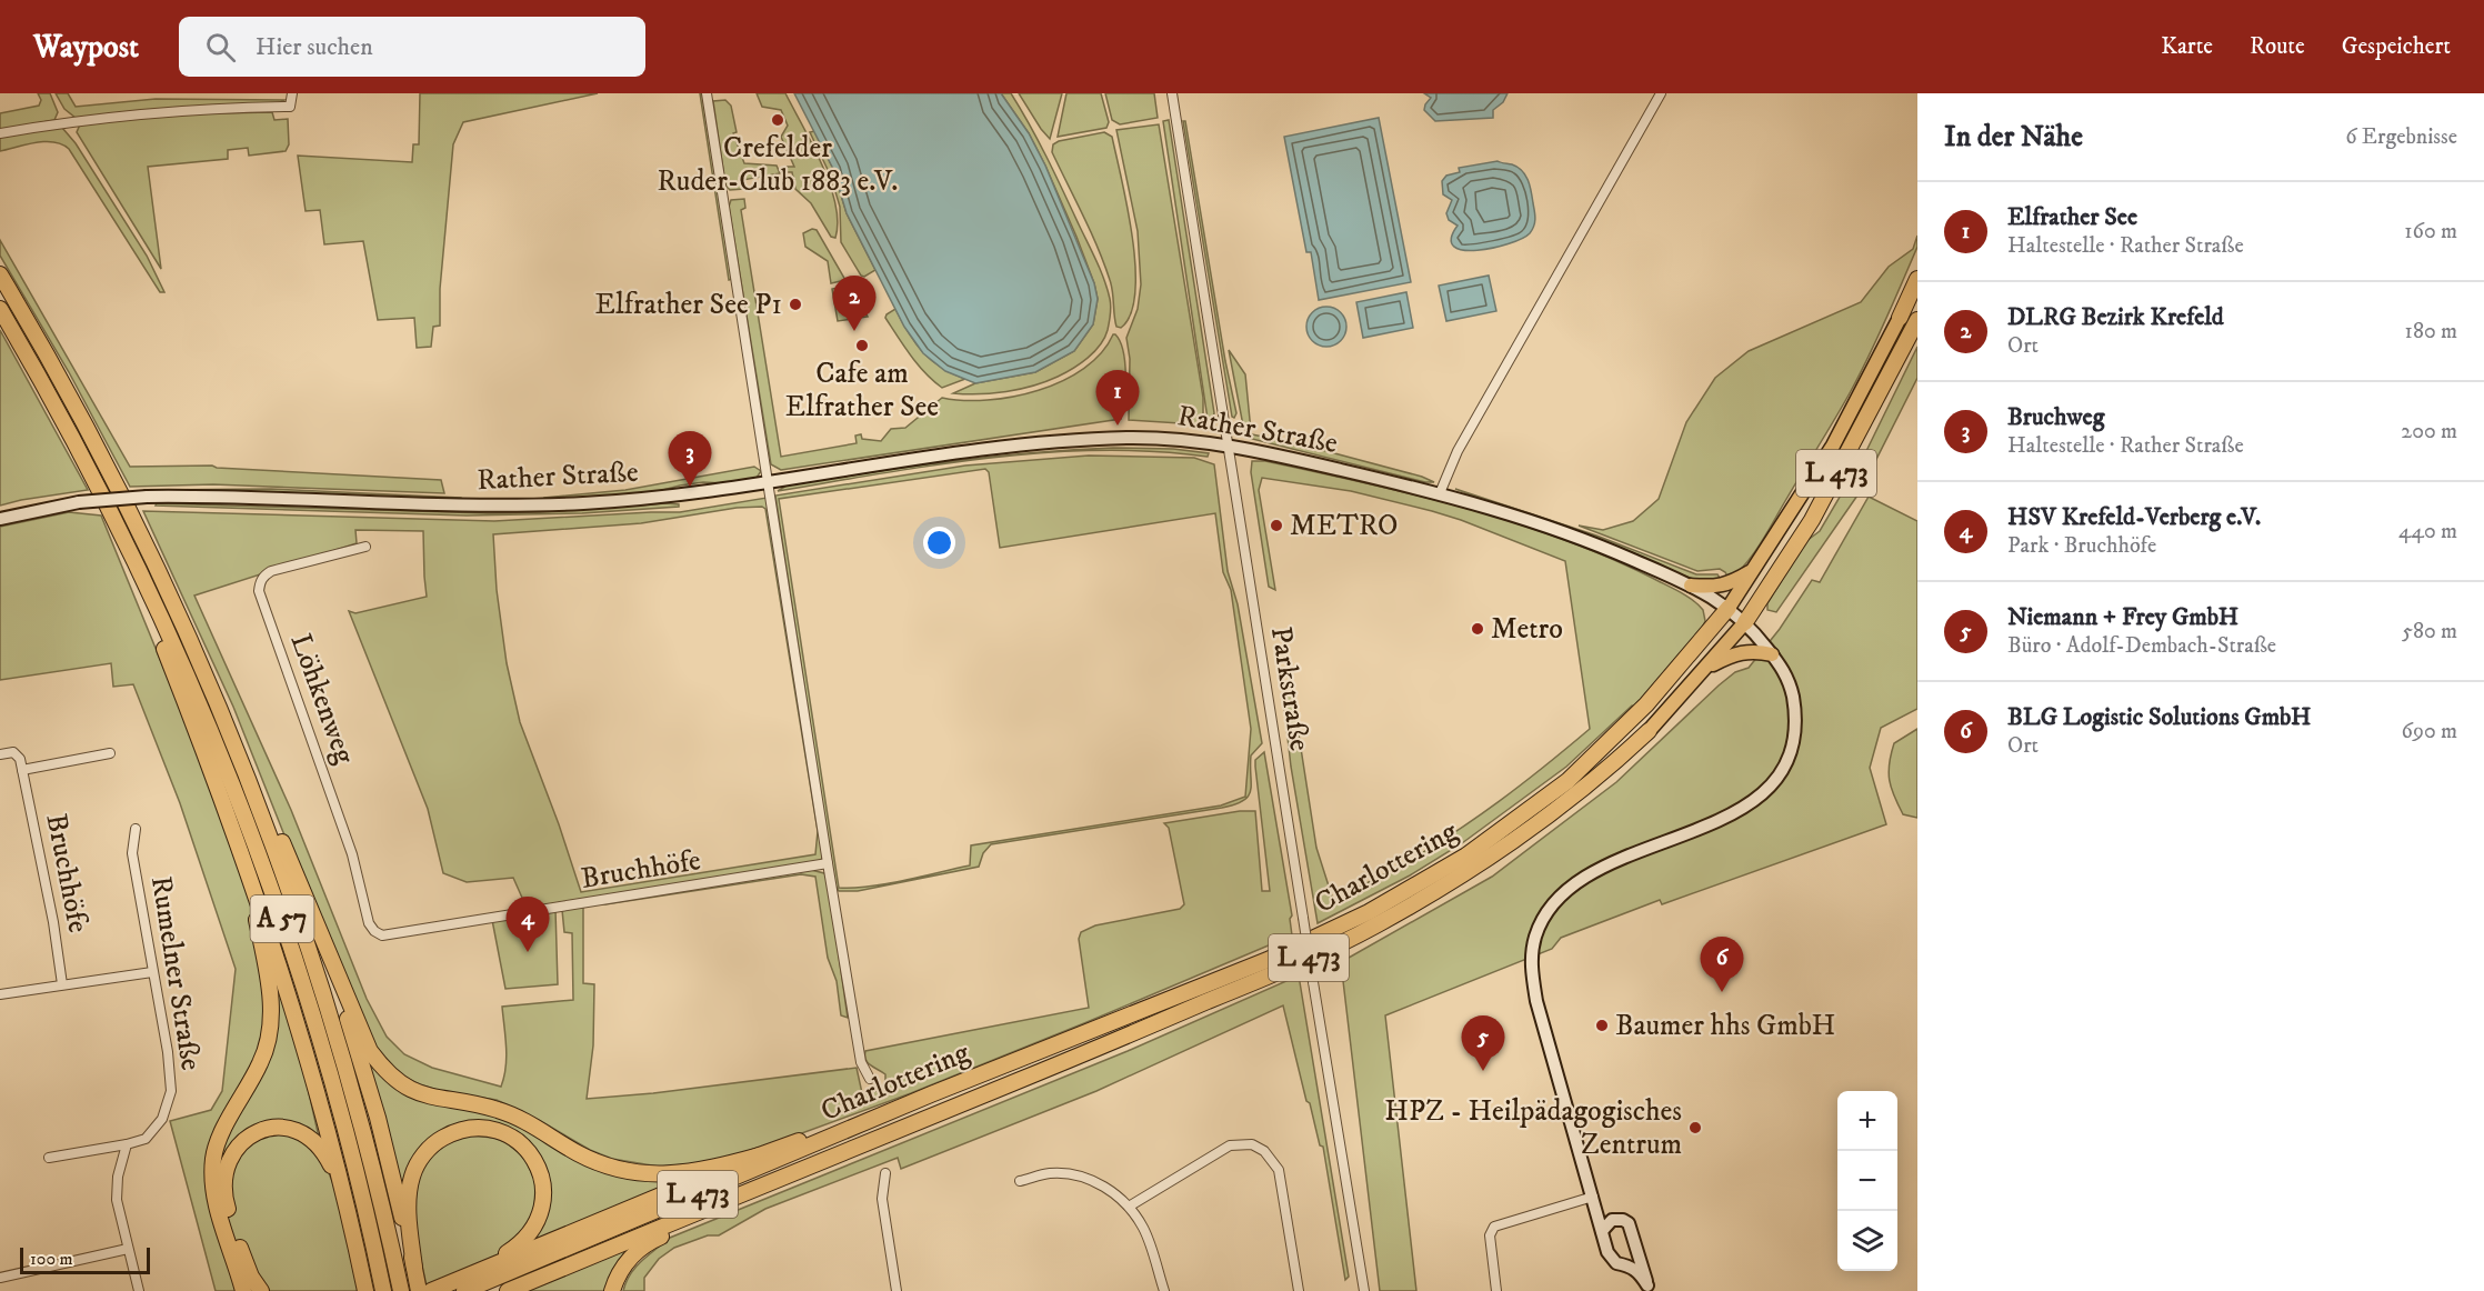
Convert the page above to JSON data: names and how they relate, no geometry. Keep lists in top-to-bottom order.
{
  "streets": {
    "highway": ["L 473", "Charlottering", "A 57"],
    "main road": ["Rather Straße"],
    "street": [
      "Parkstraße",
      "Löhkenweg",
      "Bruchhöfe",
      "Rumelner Straße"
    ]
  },
  "crossings": [
    ["Rather Straße", "Parkstraße"],
    ["Rather Straße", "Charlottering"],
    ["Löhkenweg", "Bruchhöfe"]
  ],
  "places": [
    "Crefelder Ruder-Club 1883 e.V.",
    "Elfrather See P1",
    "Cafe am Elfrather See",
    "METRO",
    "Metro",
    "Baumer hhs GmbH",
    "HPZ - Heilpädagogisches Zentrum"
  ],
  "scale_bar": "100 m",
  "page": {
    "header": "Waypost",
    "search": "Hier suchen",
    "nav": ["Karte", "Route", "Gespeichert"],
    "heading": ["In der Nähe", "6 Ergebnisse"],
    "list": [
      {
        "mark": "1",
        "name": "Elfrather See",
        "note": "Haltestelle · Rather Straße",
        "value": "160 m"
      },
      {
        "mark": "2",
        "name": "DLRG Bezirk Krefeld",
        "note": "Ort",
        "value": "180 m"
      },
      {
        "mark": "3",
        "name": "Bruchweg",
        "note": "Haltestelle · Rather Straße",
        "value": "200 m"
      },
      {
        "mark": "4",
        "name": "HSV Krefeld-Verberg e.V.",
        "note": "Park · Bruchhöfe",
        "value": "440 m"
      },
      {
        "mark": "5",
        "name": "Niemann + Frey GmbH",
        "note": "Büro · Adolf-Dembach-Straße",
        "value": "580 m"
      },
      {
        "mark": "6",
        "name": "BLG Logistic Solutions GmbH",
        "note": "Ort",
        "value": "690 m"
      }
    ],
    "pins": [
      "2",
      "1",
      "3",
      "4",
      "6",
      "5"
    ],
    "map_buttons": ["+", "−"],
    "scale": "100 m"
  }
}
